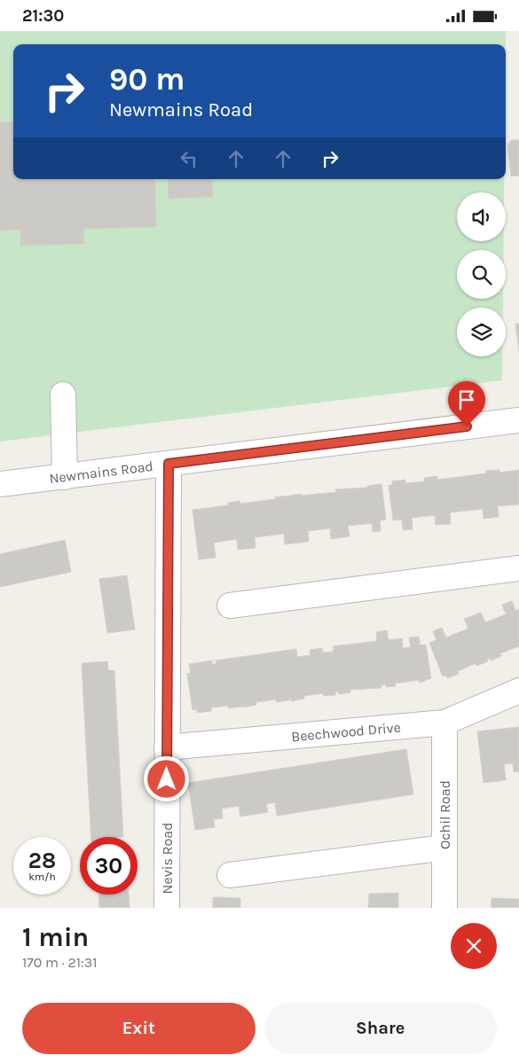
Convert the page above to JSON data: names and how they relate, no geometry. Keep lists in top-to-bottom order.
{
  "streets": {
    "street": [
      "Newmains Road",
      "Beechwood Drive",
      "Ochil Road",
      "Nevis Road"
    ]
  },
  "crossings": [
    ["Newmains Road", "Nevis Road"],
    ["Beechwood Drive", "Ochil Road"],
    ["Beechwood Drive", "Nevis Road"]
  ],
  "page": {
    "status": "21:30",
    "turn": ["90 m", "Newmains Road"],
    "speed": "28 km/h",
    "limit": "30",
    "heading": ["1 min", "170 m · 21:31"],
    "buttons": ["Exit", "Share"]
  }
}
